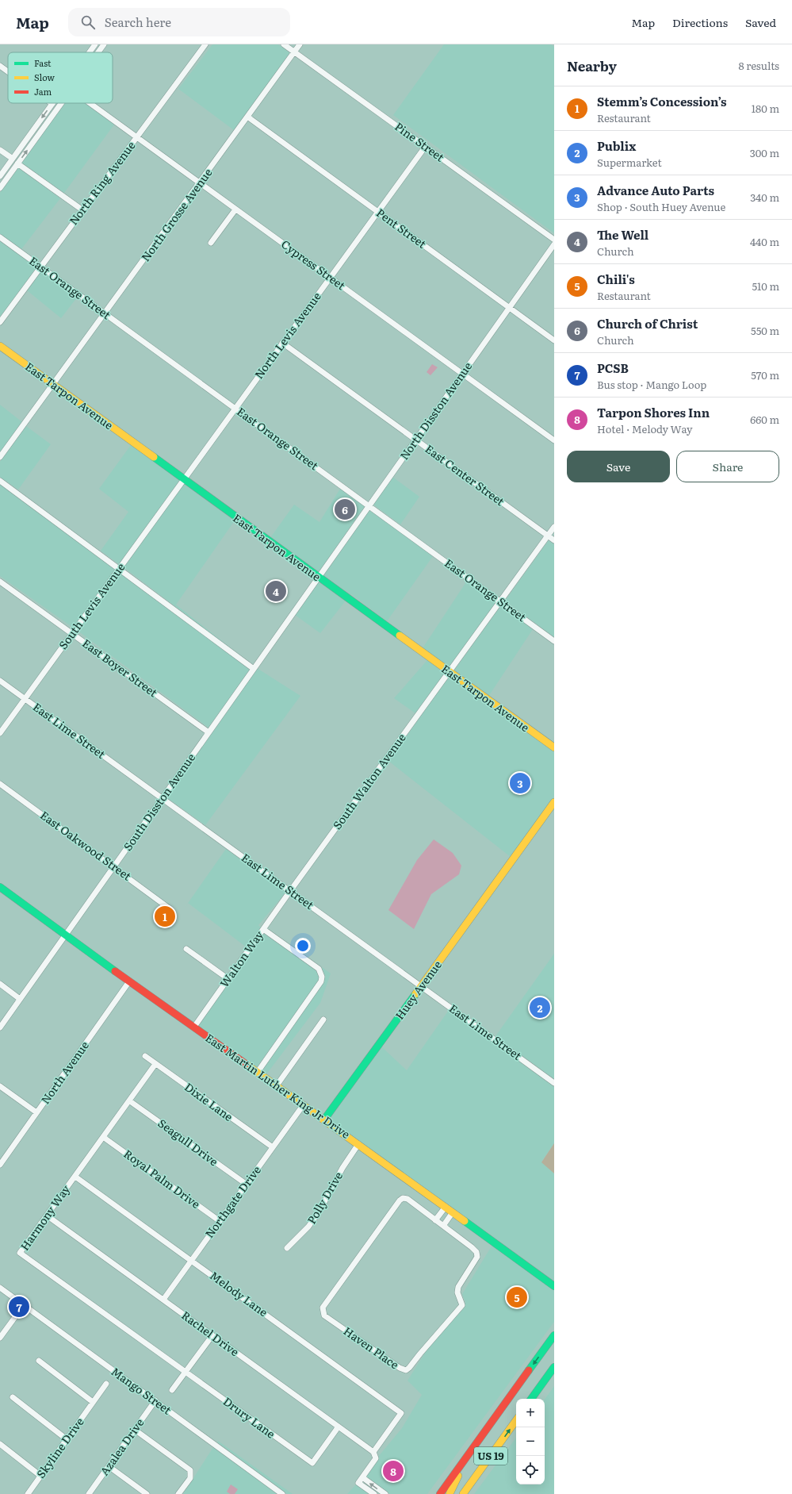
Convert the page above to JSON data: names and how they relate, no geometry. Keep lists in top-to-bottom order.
{
  "streets": {
    "main road": [
      "East Tarpon Avenue",
      "Huey Avenue",
      "East Martin Luther King Jr Drive",
      "US 19"
    ],
    "street": [
      "Pine Street",
      "North Ring Avenue",
      "North Grosse Avenue",
      "Pent Street",
      "Cypress Street",
      "East Orange Street",
      "North Levis Avenue",
      "North Disston Avenue",
      "East Center Street",
      "South Levis Avenue",
      "East Boyer Street",
      "East Lime Street",
      "South Walton Avenue",
      "South Disston Avenue",
      "East Oakwood Street",
      "Walton Way",
      "North Avenue",
      "Dixie Lane",
      "Seagull Drive",
      "Royal Palm Drive",
      "Polly Drive",
      "Northgate Drive",
      "Harmony Way",
      "Melody Lane",
      "Rachel Drive",
      "Haven Place",
      "Mango Street",
      "Drury Lane",
      "Azalea Drive",
      "Skyline Drive"
    ]
  },
  "crossings": [
    ["Pine Street", "North Grosse Avenue"],
    ["Pine Street", "North Levis Avenue"],
    ["North Ring Avenue", "Cypress Street"],
    ["North Ring Avenue", "East Orange Street"],
    ["North Grosse Avenue", "Pent Street"],
    ["North Grosse Avenue", "Cypress Street"],
    ["North Grosse Avenue", "East Orange Street"],
    ["North Grosse Avenue", "East Tarpon Avenue"],
    ["Pent Street", "North Levis Avenue"],
    ["Pent Street", "North Disston Avenue"],
    ["Cypress Street", "North Levis Avenue"],
    ["Cypress Street", "North Disston Avenue"],
    ["East Orange Street", "North Levis Avenue"],
    ["East Orange Street", "North Disston Avenue"],
    ["East Orange Street", "South Walton Avenue"],
    ["North Levis Avenue", "East Tarpon Avenue"],
    ["North Levis Avenue", "East Center Street"],
    ["North Levis Avenue", "South Levis Avenue"],
    ["East Tarpon Avenue", "North Disston Avenue"],
    ["East Tarpon Avenue", "South Levis Avenue"],
    ["East Tarpon Avenue", "South Walton Avenue"],
    ["East Tarpon Avenue", "South Disston Avenue"],
    ["North Disston Avenue", "East Center Street"],
    ["North Disston Avenue", "South Disston Avenue"],
    ["East Center Street", "South Walton Avenue"],
    ["South Levis Avenue", "East Boyer Street"],
    ["South Levis Avenue", "East Lime Street"],
    ["East Boyer Street", "South Disston Avenue"],
    ["East Lime Street", "South Walton Avenue"],
    ["East Lime Street", "South Disston Avenue"],
    ["East Lime Street", "Walton Way"],
    ["East Lime Street", "Huey Avenue"],
    ["South Walton Avenue", "Walton Way"],
    ["South Disston Avenue", "East Oakwood Street"],
    ["South Disston Avenue", "East Martin Luther King Jr Drive"],
    ["Walton Way", "East Martin Luther King Jr Drive"],
    ["Huey Avenue", "East Martin Luther King Jr Drive"],
    ["North Avenue", "East Martin Luther King Jr Drive"],
    ["East Martin Luther King Jr Drive", "Polly Drive"],
    ["East Martin Luther King Jr Drive", "Northgate Drive"],
    ["Dixie Lane", "Northgate Drive"],
    ["Dixie Lane", "Harmony Way"],
    ["Seagull Drive", "Northgate Drive"],
    ["Seagull Drive", "Harmony Way"],
    ["Royal Palm Drive", "Northgate Drive"],
    ["Royal Palm Drive", "Harmony Way"],
    ["Northgate Drive", "Melody Lane"],
    ["Northgate Drive", "Rachel Drive"],
    ["Harmony Way", "Melody Lane"],
    ["Harmony Way", "Rachel Drive"],
    ["Harmony Way", "Drury Lane"],
    ["Melody Lane", "Rachel Drive"],
    ["Rachel Drive", "Drury Lane"],
    ["Mango Street", "Azalea Drive"]
  ],
  "legend": ["Fast", "Slow", "Jam"],
  "page": {
    "header": "Map",
    "search": "Search here",
    "nav": ["Map", "Directions", "Saved"],
    "heading": ["Nearby", "8 results"],
    "list": [
      {
        "mark": "1",
        "name": "Stemm’s Concession’s",
        "note": "Restaurant",
        "value": "180 m"
      },
      {
        "mark": "2",
        "name": "Publix",
        "note": "Supermarket",
        "value": "300 m"
      },
      {
        "mark": "3",
        "name": "Advance Auto Parts",
        "note": "Shop · South Huey Avenue",
        "value": "340 m"
      },
      {
        "mark": "4",
        "name": "The Well",
        "note": "Church",
        "value": "440 m"
      },
      {
        "mark": "5",
        "name": "Chili's",
        "note": "Restaurant",
        "value": "510 m"
      },
      {
        "mark": "6",
        "name": "Church of Christ",
        "note": "Church",
        "value": "550 m"
      },
      {
        "mark": "7",
        "name": "PCSB",
        "note": "Bus stop · Mango Loop",
        "value": "570 m"
      },
      {
        "mark": "8",
        "name": "Tarpon Shores Inn",
        "note": "Hotel · Melody Way",
        "value": "660 m"
      }
    ],
    "buttons": ["Save", "Share"],
    "pins": [
      "6",
      "4",
      "3",
      "1",
      "2",
      "5",
      "7",
      "8"
    ],
    "map_buttons": ["+", "−"]
  }
}
